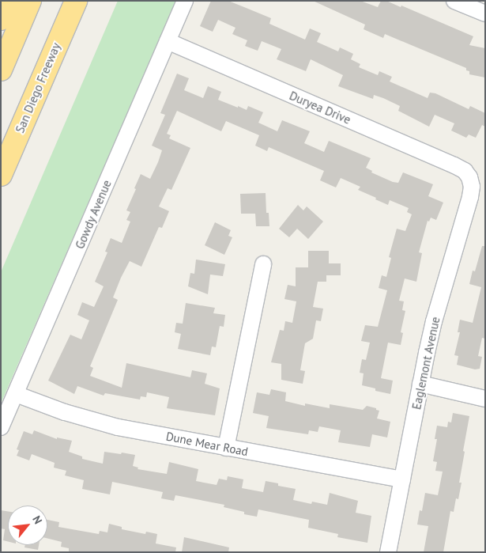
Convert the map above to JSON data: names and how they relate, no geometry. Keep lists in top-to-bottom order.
{
  "streets": {
    "highway": ["San Diego Freeway"],
    "street": [
      "Duryea Drive",
      "Gowdy Avenue",
      "Eaglemont Avenue",
      "Dune Mear Road"
    ]
  },
  "crossings": [
    ["Duryea Drive", "Gowdy Avenue"],
    ["Duryea Drive", "Eaglemont Avenue"],
    ["Gowdy Avenue", "Dune Mear Road"],
    ["Eaglemont Avenue", "Dune Mear Road"]
  ],
  "north": "top right"
}
